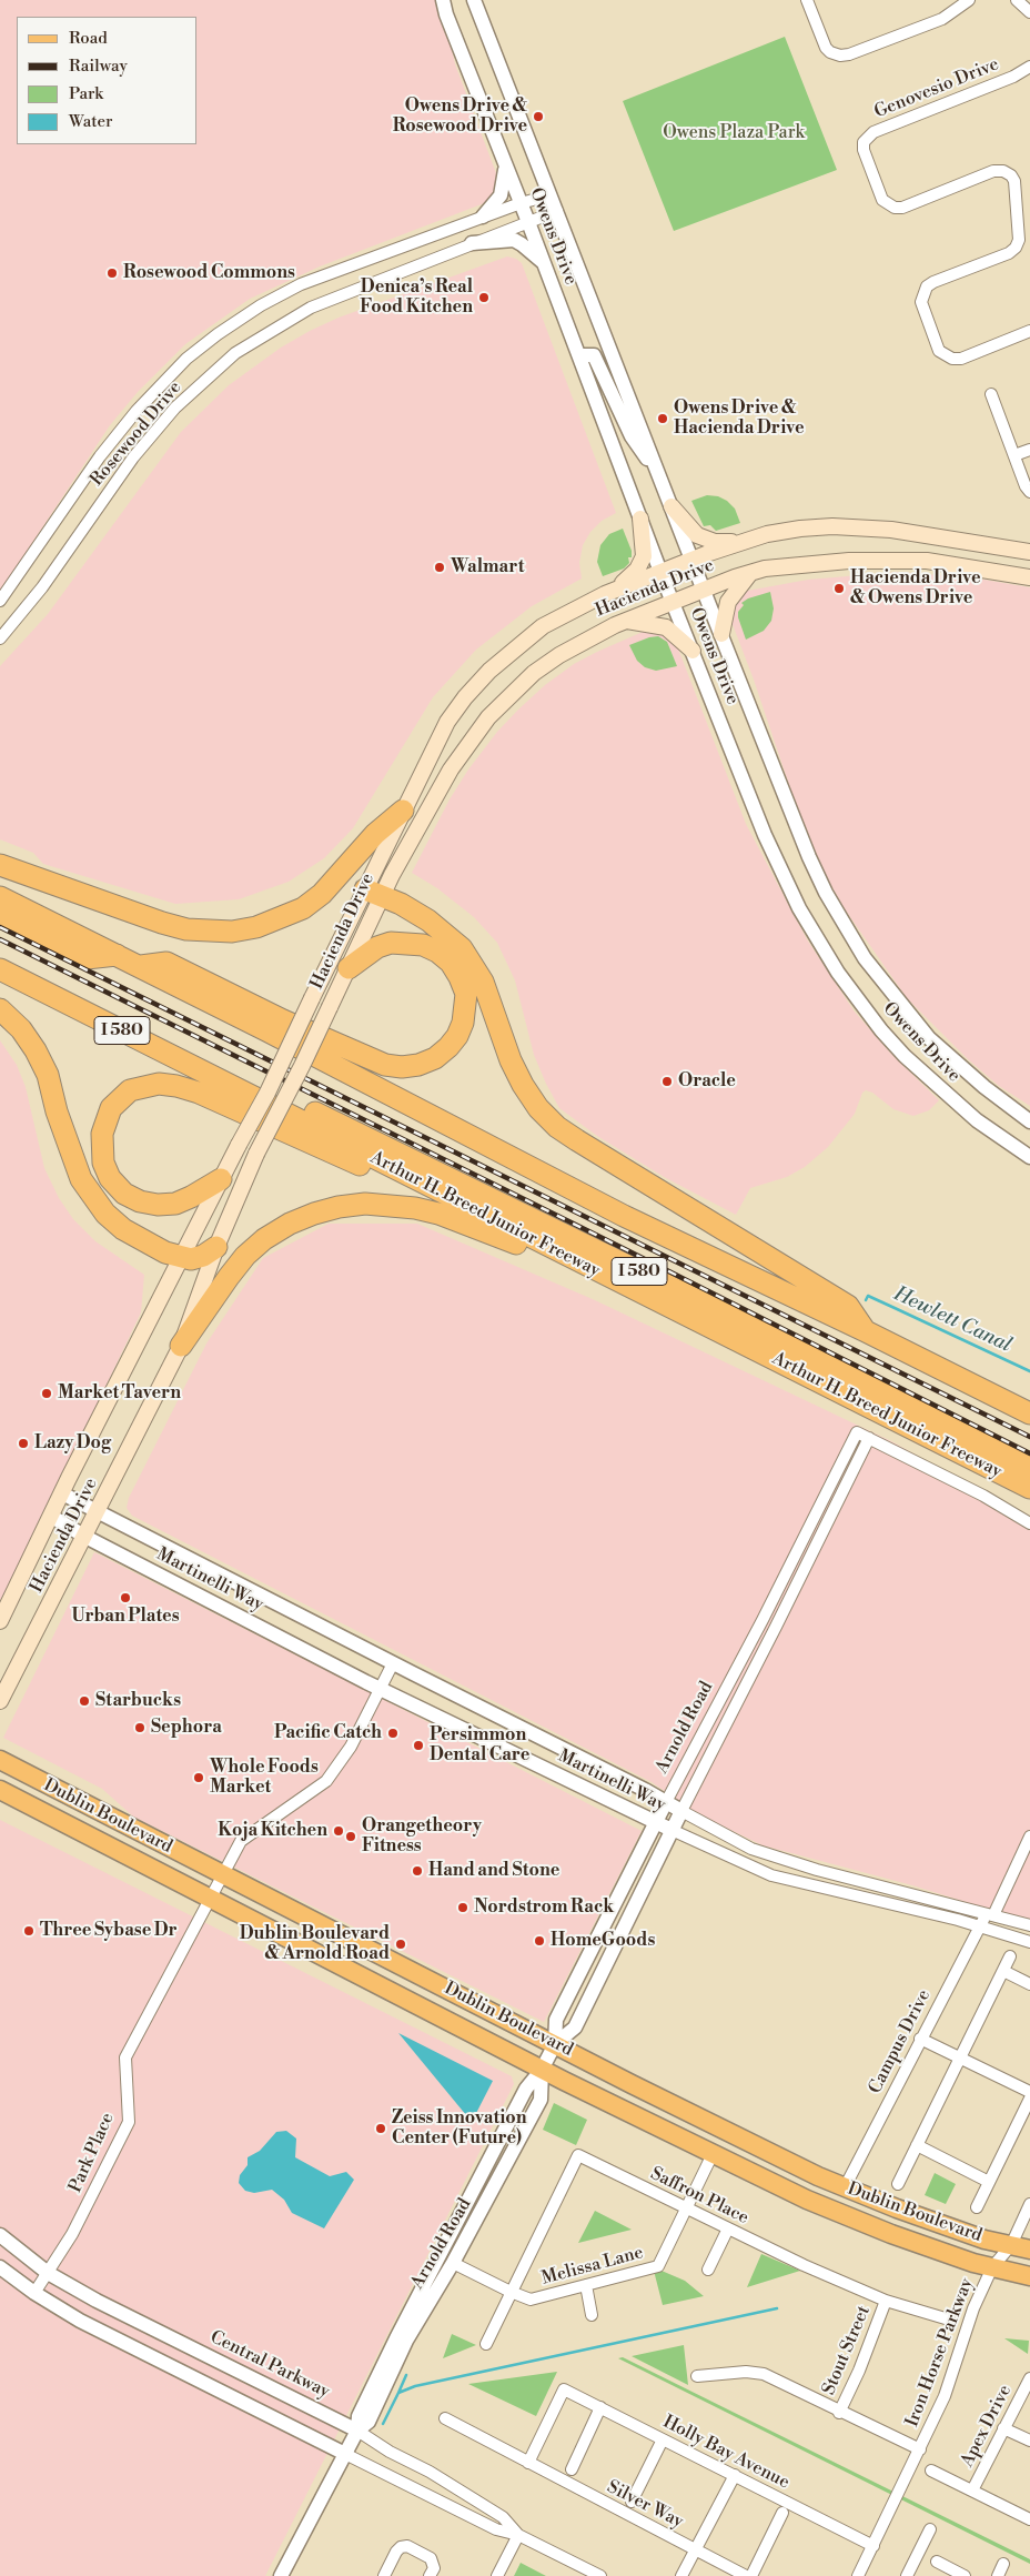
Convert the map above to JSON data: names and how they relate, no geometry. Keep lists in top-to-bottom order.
{
  "streets": {
    "highway": ["I 580", "Arthur H. Breed Junior Freeway"],
    "main road": ["Hacienda Drive", "Dublin Boulevard"],
    "street": [
      "Genovesio Drive",
      "Owens Drive",
      "Rosewood Drive",
      "Martinelli Way",
      "Arnold Road",
      "Campus Drive",
      "Park Place",
      "Saffron Place",
      "Melissa Lane",
      "Stout Street",
      "Iron Horse Parkway",
      "Central Parkway",
      "Apex Drive",
      "Holly Bay Avenue",
      "Silver Way"
    ]
  },
  "crossings": [
    ["Owens Drive", "Rosewood Drive"],
    ["Owens Drive", "Hacienda Drive"],
    ["Hacienda Drive", "Martinelli Way"],
    ["I 580", "Arthur H. Breed Junior Freeway"],
    ["Martinelli Way", "Arnold Road"],
    ["Martinelli Way", "Campus Drive"],
    ["Martinelli Way", "Park Place"],
    ["Arnold Road", "Dublin Boulevard"],
    ["Arnold Road", "Melissa Lane"],
    ["Arnold Road", "Central Parkway"],
    ["Dublin Boulevard", "Campus Drive"],
    ["Dublin Boulevard", "Park Place"],
    ["Dublin Boulevard", "Melissa Lane"],
    ["Dublin Boulevard", "Iron Horse Parkway"],
    ["Park Place", "Central Parkway"],
    ["Saffron Place", "Melissa Lane"],
    ["Saffron Place", "Stout Street"],
    ["Iron Horse Parkway", "Holly Bay Avenue"],
    ["Holly Bay Avenue", "Silver Way"]
  ],
  "water": ["Hewlett Canal"],
  "parks": ["Owens Plaza Park"],
  "places": [
    "Owens Drive & Rosewood Drive",
    "Rosewood Commons",
    "Denica’s Real Food Kitchen",
    "Owens Drive & Hacienda Drive",
    "Walmart",
    "Hacienda Drive & Owens Drive",
    "Oracle",
    "Market Tavern",
    "Lazy Dog",
    "Urban Plates",
    "Starbucks",
    "Sephora",
    "Pacific Catch",
    "Persimmon Dental Care",
    "Whole Foods Market",
    "Koja Kitchen",
    "Orangetheory Fitness",
    "Hand and Stone",
    "Nordstrom Rack",
    "Three Sybase Dr",
    "HomeGoods",
    "Dublin Boulevard & Arnold Road",
    "Zeiss Innovation Center (Future)"
  ],
  "legend": [
    "Road",
    "Railway",
    "Park",
    "Water"
  ]
}
